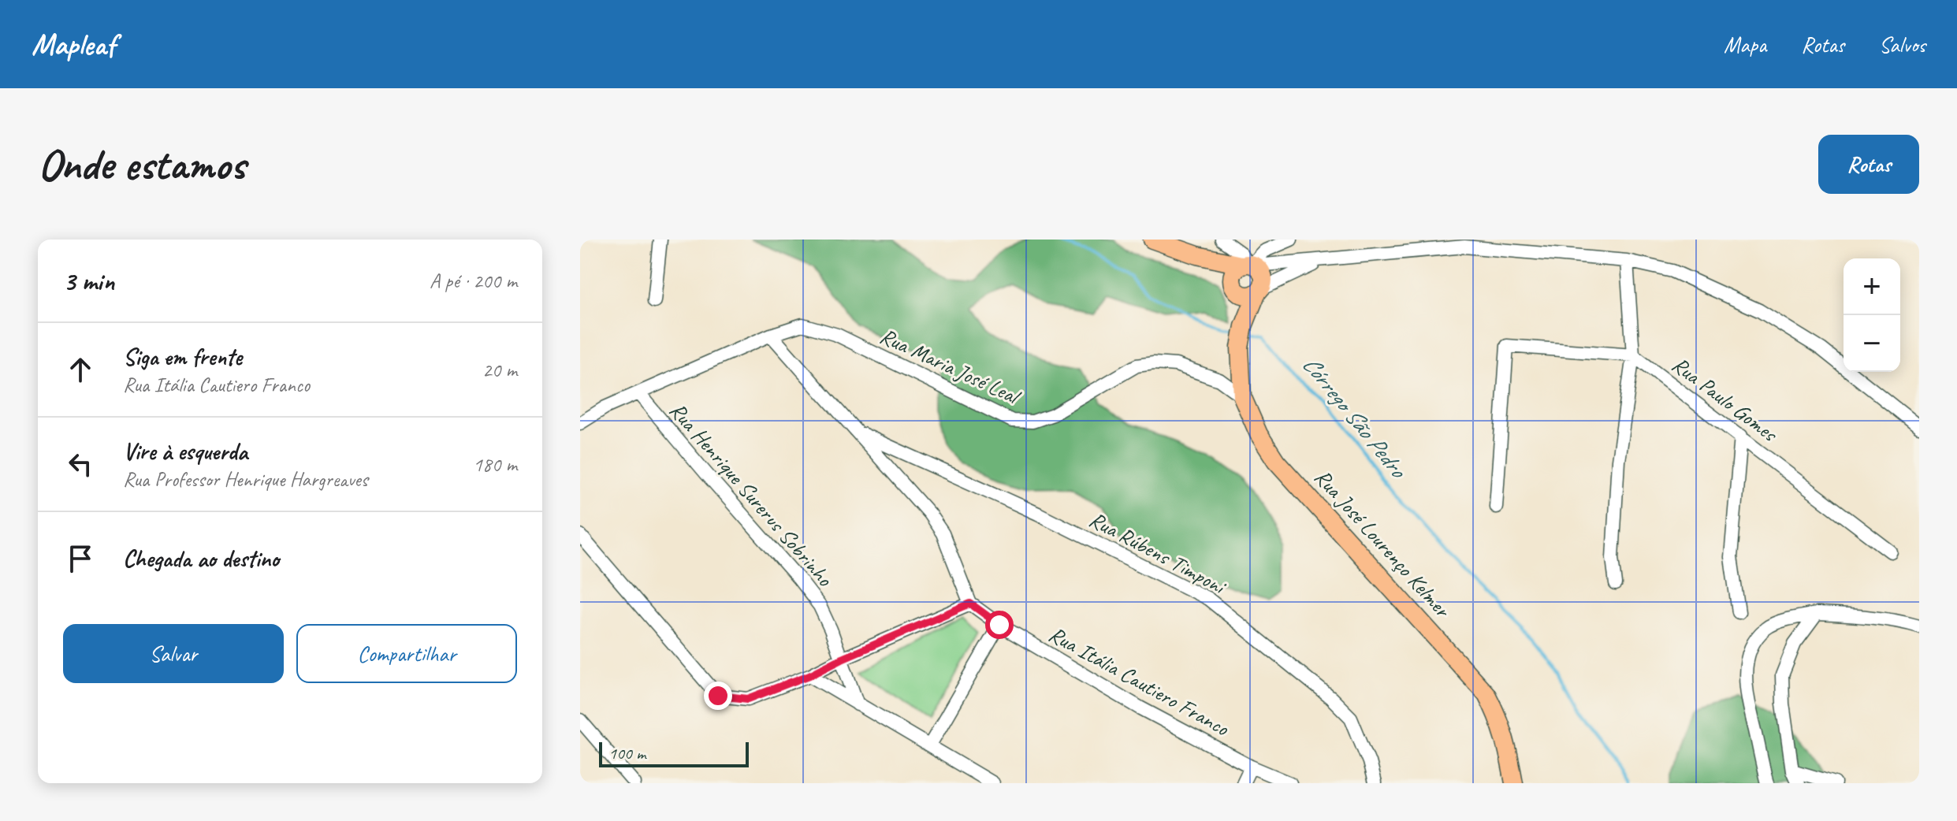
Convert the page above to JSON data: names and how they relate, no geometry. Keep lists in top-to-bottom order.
{
  "streets": {
    "main road": ["Rua José Lourenço Kelmer"],
    "street": [
      "Rua Maria José Leal",
      "Rua Paulo Gomes",
      "Rua Henrique Surerus Sobrinho",
      "Rua Rúbens Timponi",
      "Rua Itália Cautiero Franco"
    ]
  },
  "crossings": [
    ["Rua Maria José Leal", "Rua Henrique Surerus Sobrinho"],
    ["Rua Maria José Leal", "Rua José Lourenço Kelmer"]
  ],
  "water": ["Córrego São Pedro"],
  "scale_bar": "100 m",
  "page": {
    "header": "Mapleaf",
    "nav": ["Mapa", "Rotas", "Salvos"],
    "buttons": [
      "Rotas",
      ["Salvar", "Compartilhar"]
    ],
    "title": "Onde estamos",
    "heading": ["3 min", "A pé · 200 m"],
    "map_buttons": ["+", "−"],
    "list": [
      ["Siga em frente", "Rua Itália Cautiero Franco", "20 m"],
      ["Vire à esquerda", "Rua Professor Henrique Hargreaves", "180 m"],
      "Chegada ao destino"
    ],
    "scale": "100 m"
  }
}
